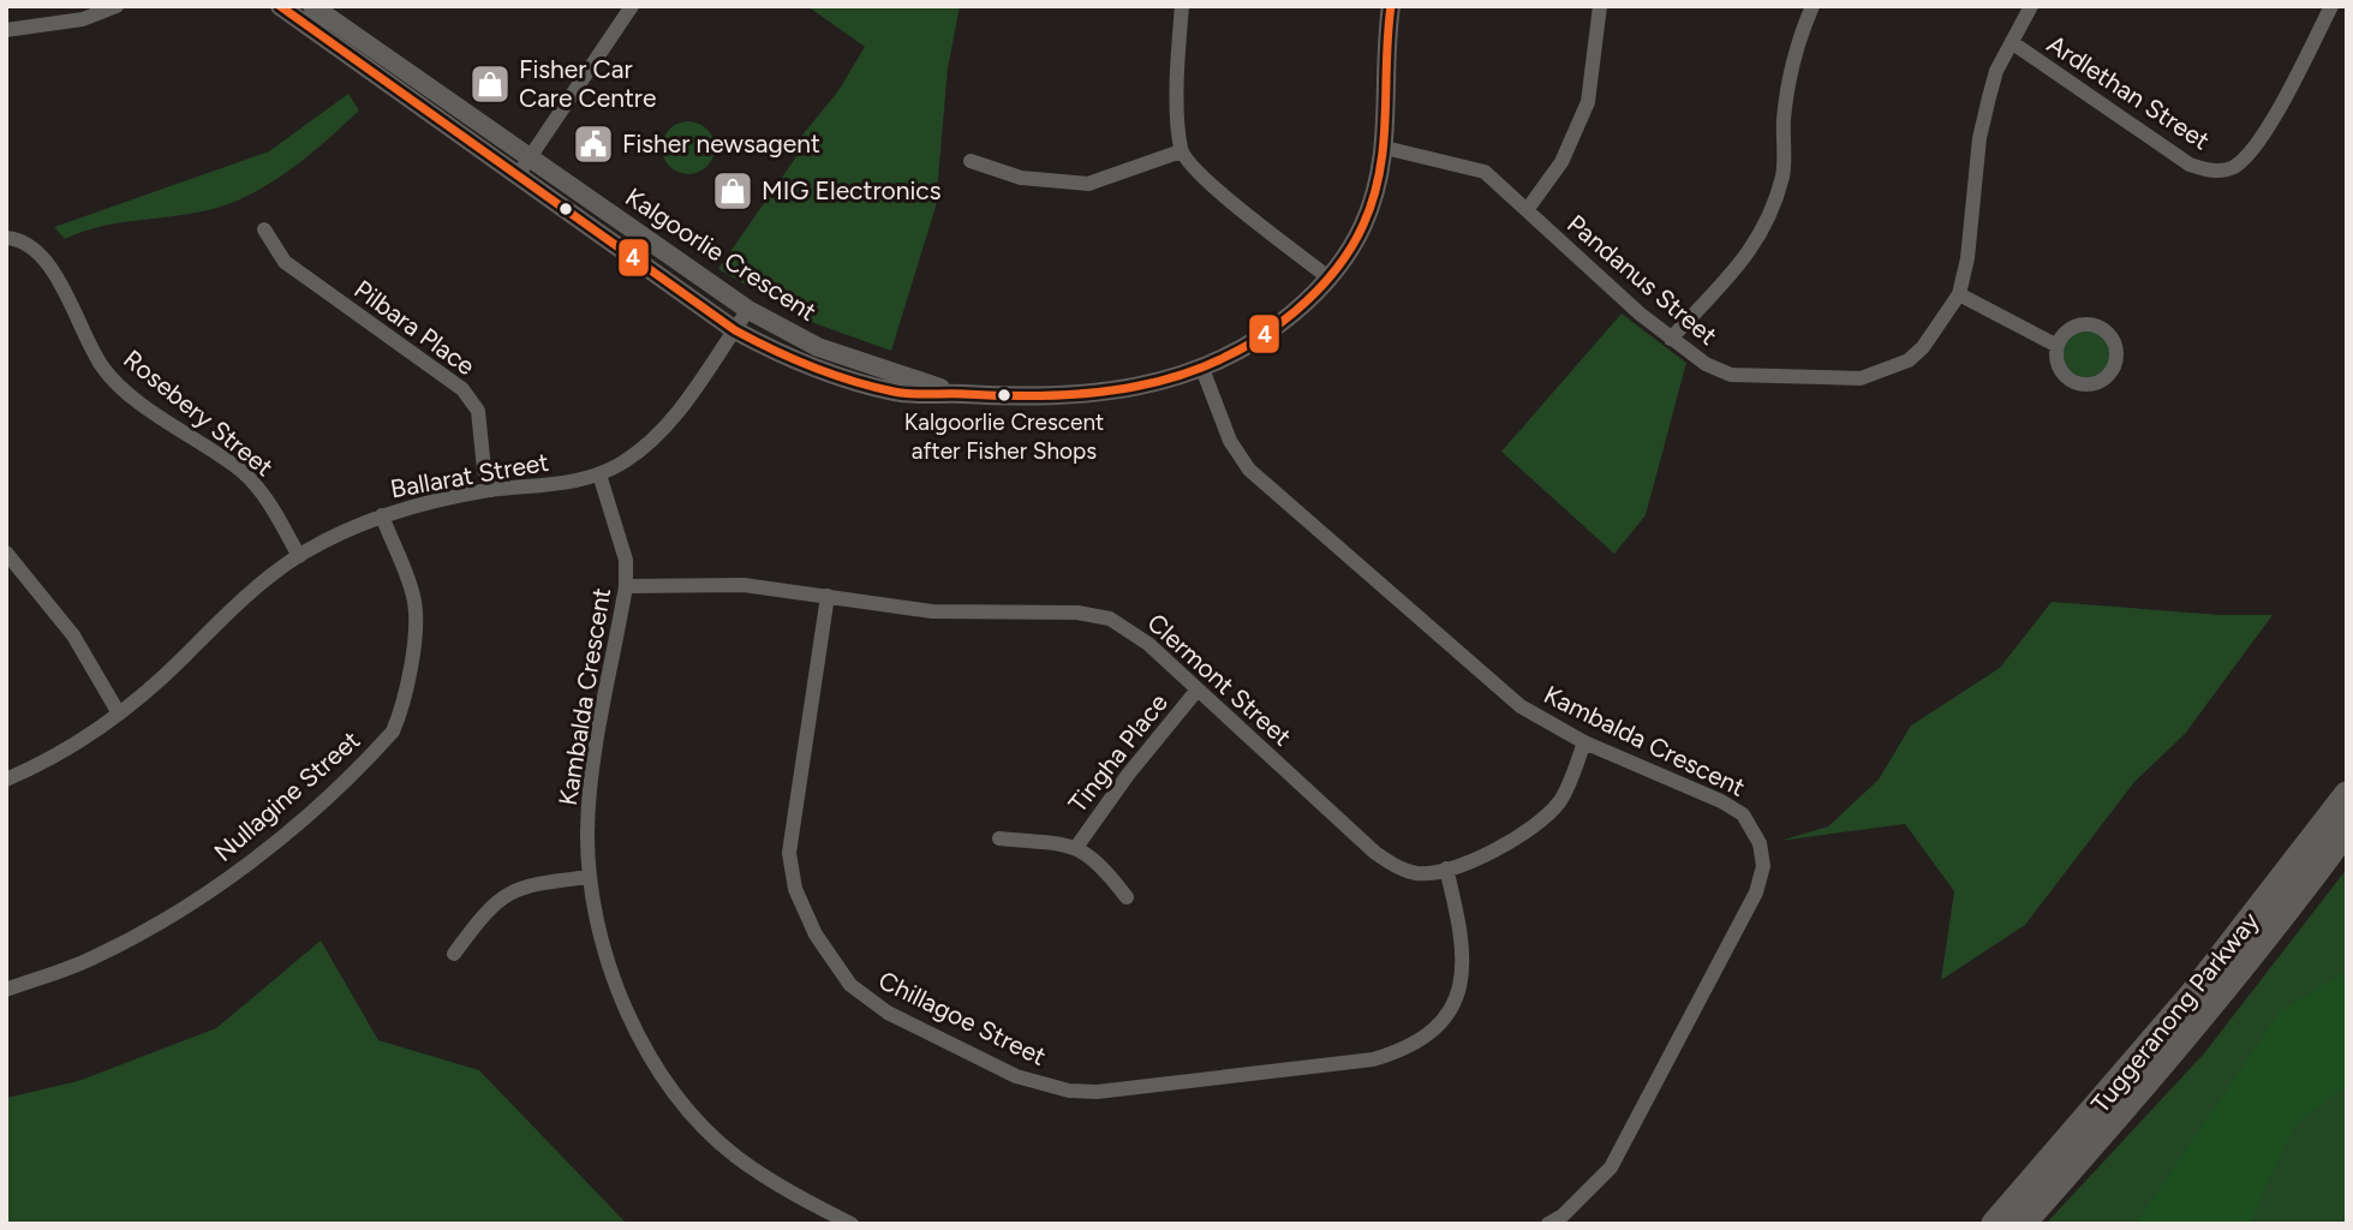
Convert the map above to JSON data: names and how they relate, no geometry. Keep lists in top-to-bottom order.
{
  "streets": {
    "highway": ["Tuggeranong Parkway"],
    "street": [
      "Ardlethan Street",
      "Kalgoorlie Crescent",
      "Pandanus Street",
      "Pilbara Place",
      "Rosebery Street",
      "Ballarat Street",
      "Clermont Street",
      "Kambalda Crescent",
      "Tingha Place",
      "Nullagine Street",
      "Chillagoe Street"
    ]
  },
  "crossings": [
    ["Ardlethan Street", "Pandanus Street"],
    ["Kalgoorlie Crescent", "Pandanus Street"],
    ["Kalgoorlie Crescent", "Ballarat Street"],
    ["Kalgoorlie Crescent", "Kambalda Crescent"],
    ["Pilbara Place", "Ballarat Street"],
    ["Rosebery Street", "Ballarat Street"],
    ["Ballarat Street", "Kambalda Crescent"],
    ["Ballarat Street", "Nullagine Street"],
    ["Clermont Street", "Kambalda Crescent"],
    ["Clermont Street", "Tingha Place"],
    ["Clermont Street", "Chillagoe Street"]
  ],
  "places": {
    "shop": ["Fisher Car Care Centre", "MIG Electronics"],
    "public building": ["Fisher newsagent"],
    "other": ["Kalgoorlie Crescent after Fisher Shops"]
  },
  "lines": ["transit line 4"]
}
